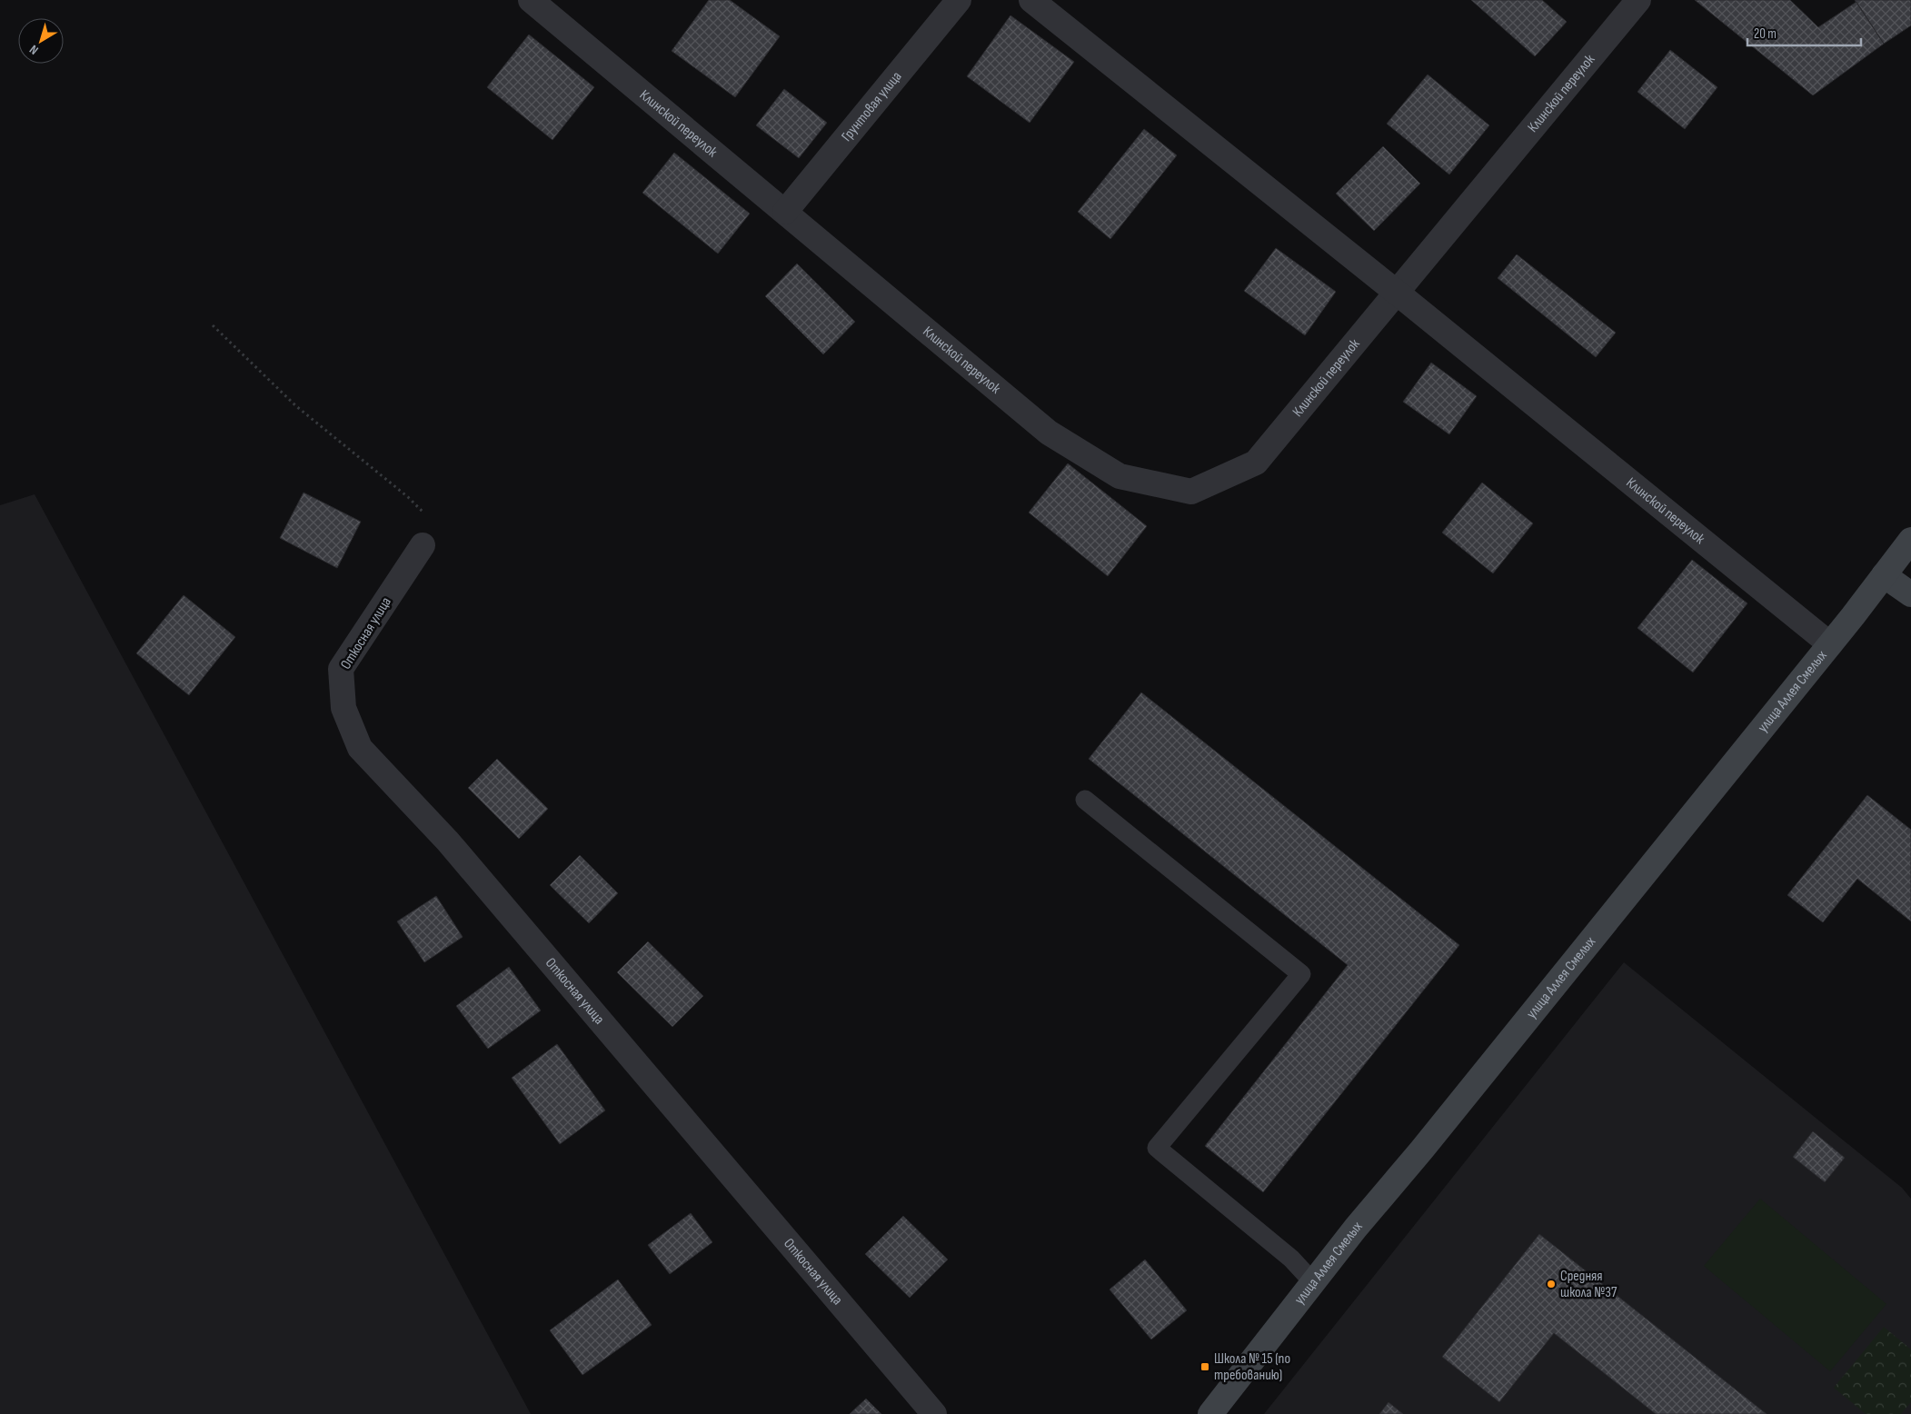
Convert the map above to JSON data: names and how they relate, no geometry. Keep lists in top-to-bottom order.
{
  "streets": {
    "main road": ["улица Аллея Смелых"],
    "street": ["Клинской переулок", "Грунтовая улица", "Откосная улица"]
  },
  "crossings": [
    ["Клинской переулок", "Грунтовая улица"],
    ["Клинской переулок", "улица Аллея Смелых"]
  ],
  "places": {
    "other": ["Средняя школа №37"],
    "transit": ["Школа № 15 (по требованию)"]
  },
  "scale_bar": "20 m",
  "north": "bottom left"
}
